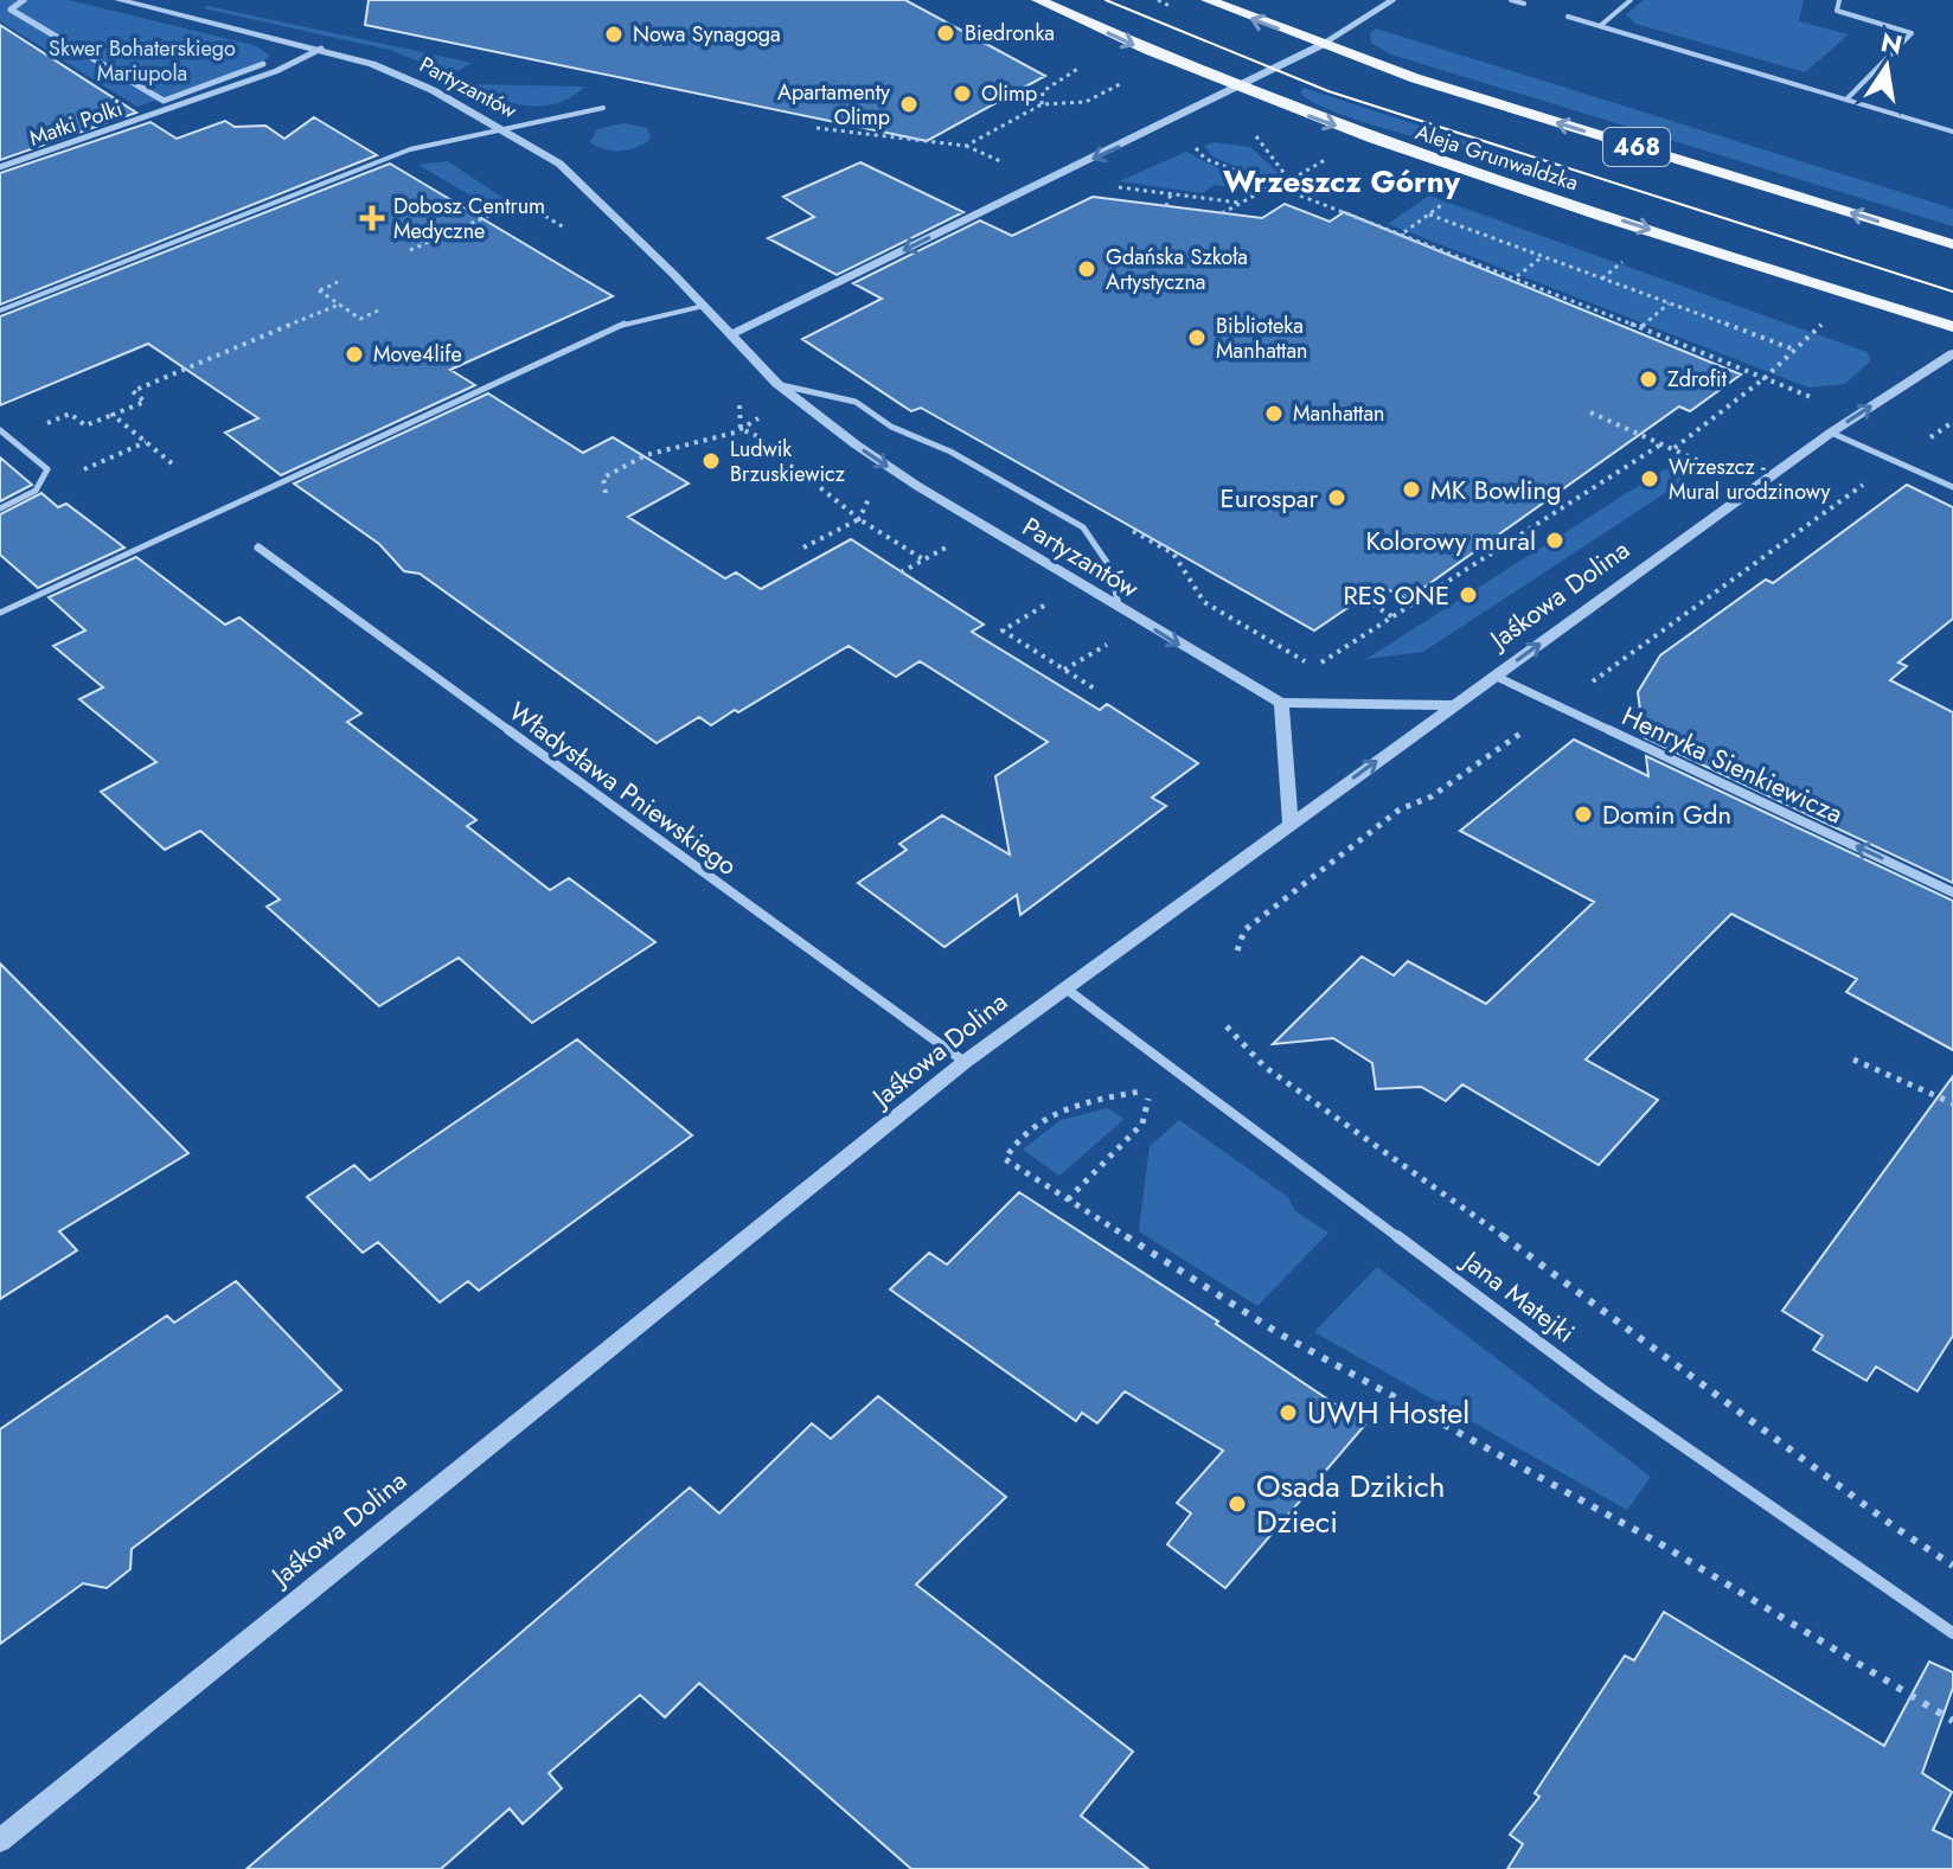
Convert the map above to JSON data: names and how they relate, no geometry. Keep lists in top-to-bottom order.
{
  "streets": {
    "main road": ["468", "Aleja Grunwaldzka"],
    "street": [
      "Partyzantów",
      "Matki Polki",
      "Jaśkowa Dolina",
      "Henryka Sienkiewicza",
      "Władysława Pniewskiego",
      "Jana Matejki"
    ]
  },
  "crossings": [
    ["Partyzantów", "Matki Polki"],
    ["Partyzantów", "Jaśkowa Dolina"],
    ["Jaśkowa Dolina", "Henryka Sienkiewicza"],
    ["Jaśkowa Dolina", "Władysława Pniewskiego"],
    ["Jaśkowa Dolina", "Jana Matejki"]
  ],
  "one_way": ["Partyzantów", "Henryka Sienkiewicza"],
  "districts": ["Wrzeszcz Górny"],
  "parks": ["Skwer Bohaterskiego Mariupola"],
  "places": {
    "other": [
      "Biedronka",
      "Nowa Synagoga",
      "Olimp",
      "Apartamenty Olimp",
      "Gdańska Szkoła Artystyczna",
      "Biblioteka Manhattan",
      "Move4life",
      "Zdrofit",
      "Manhattan",
      "Ludwik Brzuskiewicz",
      "Wrzeszcz - Mural urodzinowy",
      "MK Bowling",
      "Eurospar",
      "Kolorowy mural",
      "RES ONE",
      "Domin Gdn",
      "UWH Hostel",
      "Osada Dzikich Dzieci"
    ],
    "health": ["Dobosz Centrum Medyczne"]
  },
  "north": "top"
}
